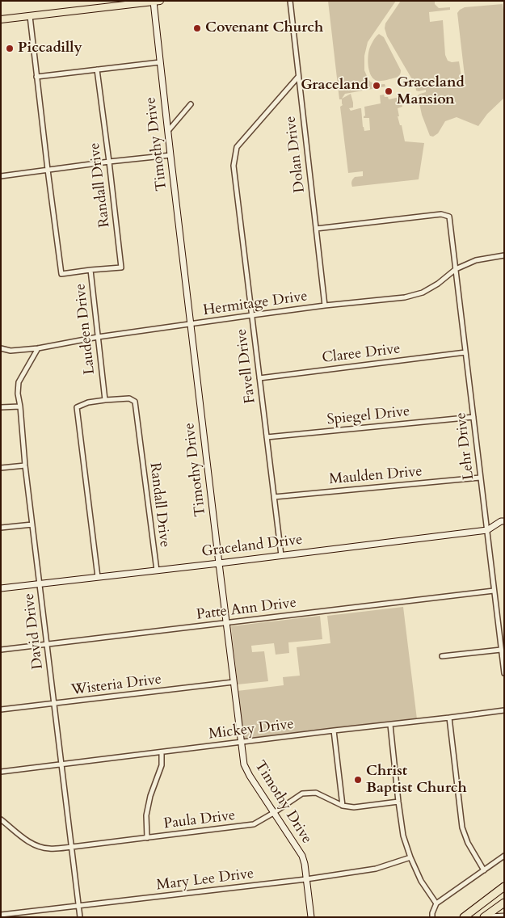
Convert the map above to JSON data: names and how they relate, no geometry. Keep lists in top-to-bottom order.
{
  "streets": {
    "street": [
      "Timothy Drive",
      "Dolan Drive",
      "Randall Drive",
      "Hermitage Drive",
      "Laudeen Drive",
      "Claree Drive",
      "Favell Drive",
      "Spiegel Drive",
      "Lehr Drive",
      "Maulden Drive",
      "Graceland Drive",
      "Patte Ann Drive",
      "David Drive",
      "Wisteria Drive",
      "Mickey Drive",
      "Paula Drive",
      "Mary Lee Drive"
    ]
  },
  "crossings": [
    ["Timothy Drive", "Hermitage Drive"],
    ["Timothy Drive", "Graceland Drive"],
    ["Timothy Drive", "Patte Ann Drive"],
    ["Timothy Drive", "Wisteria Drive"],
    ["Timothy Drive", "Mickey Drive"],
    ["Timothy Drive", "Paula Drive"],
    ["Timothy Drive", "Mary Lee Drive"],
    ["Dolan Drive", "Hermitage Drive"],
    ["Dolan Drive", "Favell Drive"],
    ["Dolan Drive", "Lehr Drive"],
    ["Randall Drive", "Laudeen Drive"],
    ["Randall Drive", "Graceland Drive"],
    ["Hermitage Drive", "Laudeen Drive"],
    ["Hermitage Drive", "Favell Drive"],
    ["Hermitage Drive", "Lehr Drive"],
    ["Hermitage Drive", "David Drive"],
    ["Claree Drive", "Favell Drive"],
    ["Claree Drive", "Lehr Drive"],
    ["Favell Drive", "Spiegel Drive"],
    ["Favell Drive", "Maulden Drive"],
    ["Favell Drive", "Graceland Drive"],
    ["Spiegel Drive", "Lehr Drive"],
    ["Lehr Drive", "Maulden Drive"],
    ["Lehr Drive", "Graceland Drive"],
    ["Lehr Drive", "Patte Ann Drive"],
    ["Graceland Drive", "David Drive"],
    ["Patte Ann Drive", "David Drive"],
    ["David Drive", "Wisteria Drive"],
    ["David Drive", "Mickey Drive"],
    ["David Drive", "Paula Drive"],
    ["David Drive", "Mary Lee Drive"]
  ],
  "places": [
    "Covenant Church",
    "Piccadilly",
    "Graceland",
    "Graceland Mansion",
    "Christ Baptist Church"
  ]
}
